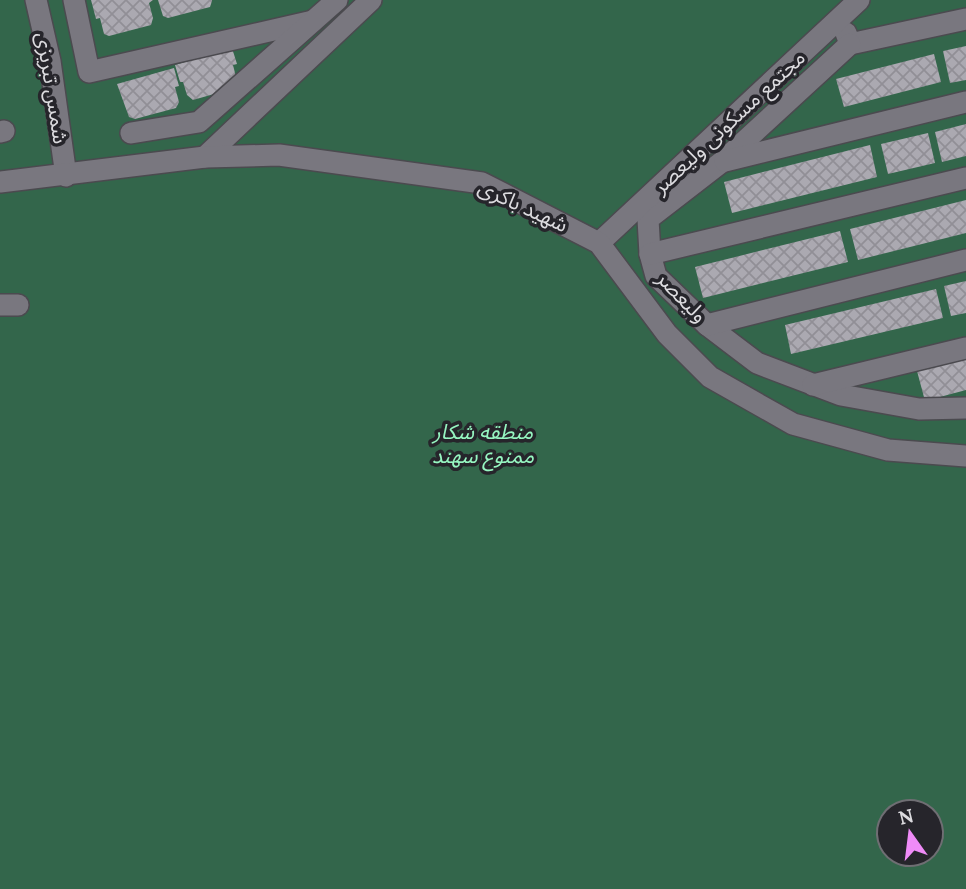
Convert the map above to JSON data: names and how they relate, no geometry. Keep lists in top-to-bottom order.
{
  "streets": {
    "street": [
      "شمس تبریزی",
      "مجتمع مسکونی ولیعصر",
      "شهید باکری",
      "ولیعصر"
    ]
  },
  "crossings": [
    ["شمس تبریزی", "شهید باکری"],
    ["مجتمع مسکونی ولیعصر", "شهید باکری"]
  ],
  "parks": ["منطقه شکار ممنوع سهند"],
  "north": "top"
}
